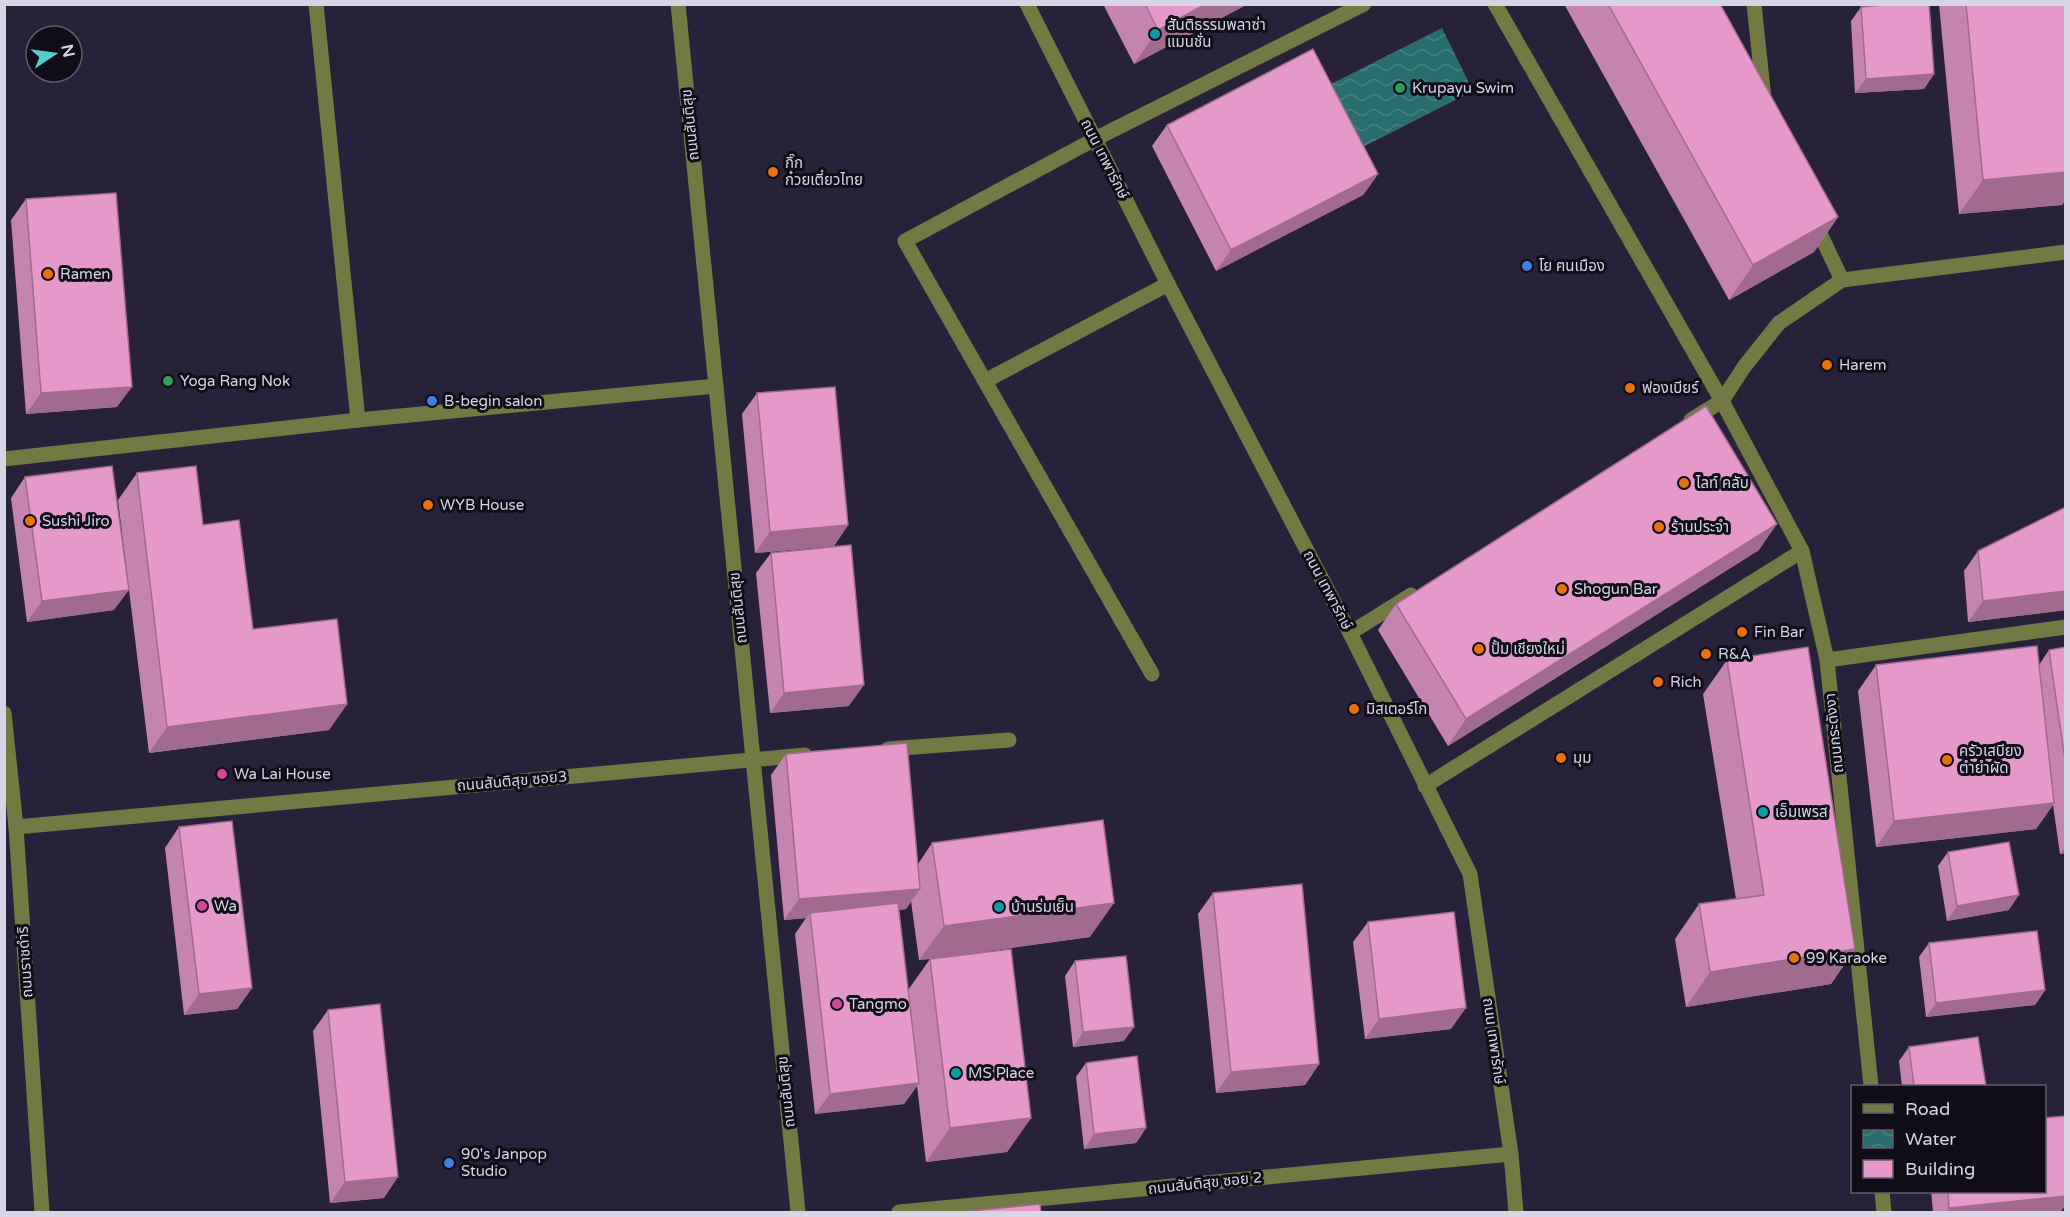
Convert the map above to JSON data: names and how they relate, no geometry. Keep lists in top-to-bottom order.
{
  "streets": {
    "street": [
      "ถนนสันติสุข",
      "ถนน เทพารักษ์",
      "ถนนกระดังงา",
      "ถนนสันติสุข ซอย3",
      "ถนนราชดำริ",
      "ถนนสันติสุข ซอย 2"
    ]
  },
  "crossings": [
    ["ถนนสันติสุข", "ถนนสันติสุข ซอย3"],
    ["ถนน เทพารักษ์", "ถนนสันติสุข ซอย 2"],
    ["ถนนสันติสุข ซอย3", "ถนนราชดำริ"]
  ],
  "places": [
    "สันติธรรมพลาซ่า แมนชั่น",
    "Krupayu Swim",
    "กิ๊ก ก๋วยเตี๋ยวไทย",
    "โย ฅนเมือง",
    "Ramen",
    "Harem",
    "Yoga Rang Nok",
    "ฟองเบียร์",
    "B-begin salon",
    "ไลท์ คลับ",
    "WYB House",
    "Sushi Jiro",
    "ร้านประจำ",
    "Shogun Bar",
    "Fin Bar",
    "ปั้ม เชียงใหม่",
    "R&A",
    "Rich",
    "มิสเตอร์โก",
    "มุม",
    "ครัวเสบียง ตำยำผัด",
    "Wa Lai House",
    "เอ็มเพรส",
    "Wa",
    "บ้านร่มเย็น",
    "99 Karaoke",
    "Tangmo",
    "MS Place",
    "90's Janpop Studio"
  ],
  "legend": ["Road", "Water", "Building"],
  "north": "right"
}
